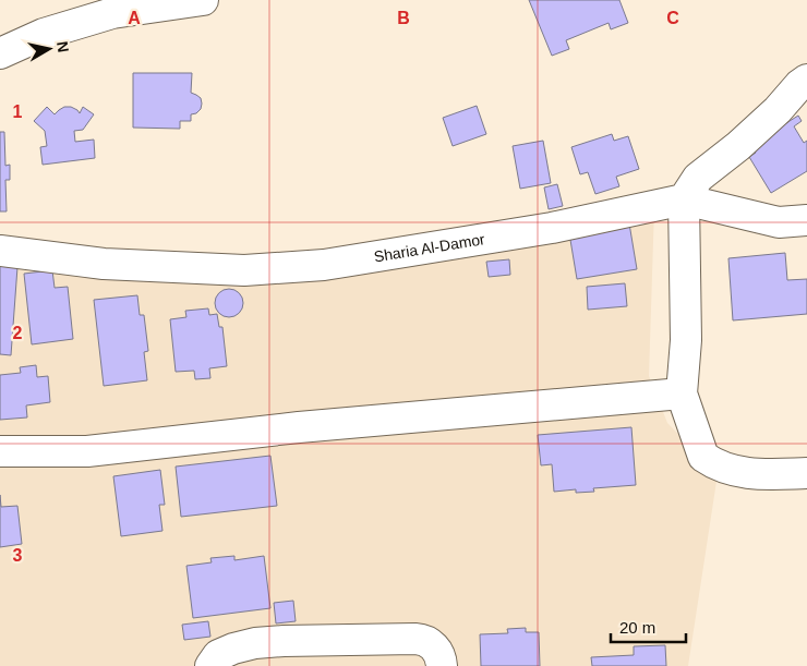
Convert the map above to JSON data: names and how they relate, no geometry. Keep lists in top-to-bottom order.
{
  "streets": {
    "street": ["Sharia Al-Damor"]
  },
  "scale_bar": "20 m",
  "north": "right",
  "grid": {
    "columns": ["A", "B", "C"],
    "rows": ["1", "2", "3"]
  }
}
